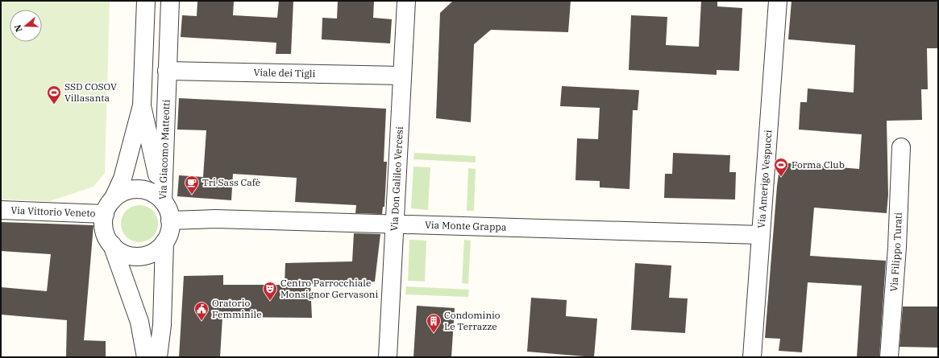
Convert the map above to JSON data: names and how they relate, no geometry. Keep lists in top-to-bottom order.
{
  "streets": {
    "street": [
      "Viale dei Tigli",
      "Via Giacomo Matteotti",
      "Via Don Galileo Vercesi",
      "Via Amerigo Vespucci",
      "Via Vittorio Veneto",
      "Via Monte Grappa",
      "Via Filippo Turati"
    ]
  },
  "crossings": [
    ["Viale dei Tigli", "Via Giacomo Matteotti"],
    ["Viale dei Tigli", "Via Don Galileo Vercesi"],
    ["Via Giacomo Matteotti", "Via Vittorio Veneto"],
    ["Via Giacomo Matteotti", "Via Monte Grappa"],
    ["Via Don Galileo Vercesi", "Via Monte Grappa"],
    ["Via Amerigo Vespucci", "Via Monte Grappa"],
    ["Via Vittorio Veneto", "Via Monte Grappa"]
  ],
  "places": {
    "sports": ["SSD COSOV Villasanta", "Forma Club"],
    "cafe": ["Tri Sass Cafè"],
    "theatre": ["Centro Parrocchiale Monsignor Gervasoni"],
    "public building": ["Oratorio Femminile"],
    "building": ["Condominio Le Terrazze"]
  },
  "north": "left"
}
